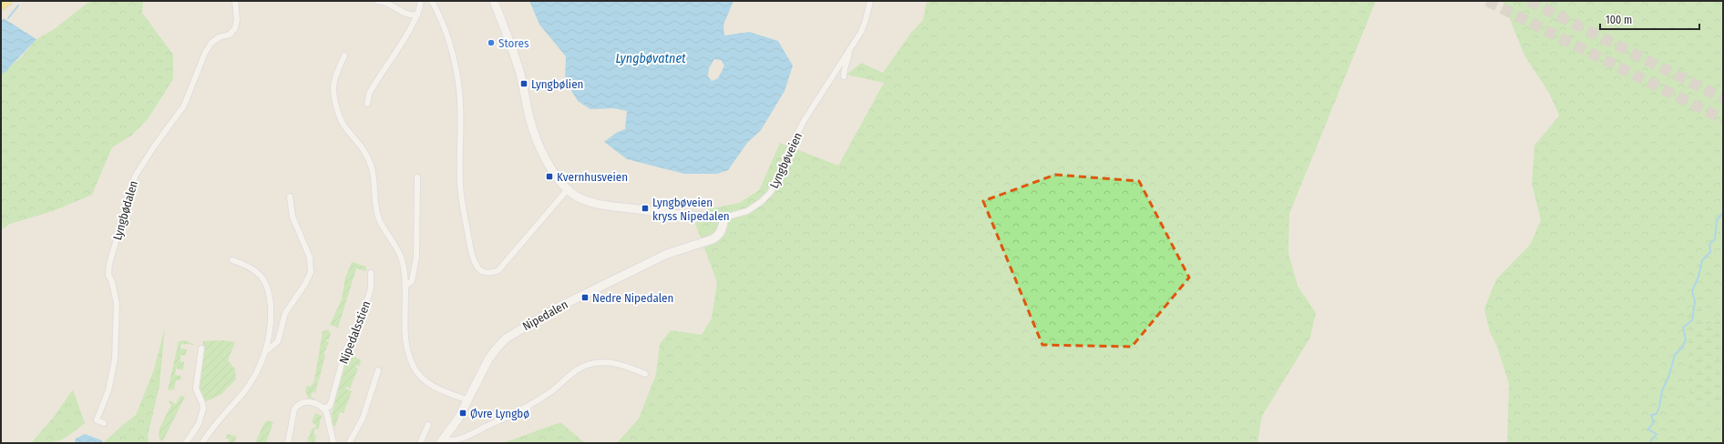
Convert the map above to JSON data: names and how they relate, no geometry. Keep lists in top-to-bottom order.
{
  "streets": {
    "street": [
      "Lyngbøveien",
      "Lyngbødalen",
      "Nipedalen",
      "Nipedalsstien"
    ]
  },
  "crossings": [
    ["Lyngbøveien", "Nipedalen"]
  ],
  "water": ["Lyngbøvatnet"],
  "places": {
    "other": ["Stores"],
    "transit": [
      "Lyngbølien",
      "Kvernhusveien",
      "Lyngbøveien kryss Nipedalen",
      "Nedre Nipedalen",
      "Øvre Lyngbø"
    ]
  },
  "scale_bar": "100 m"
}
